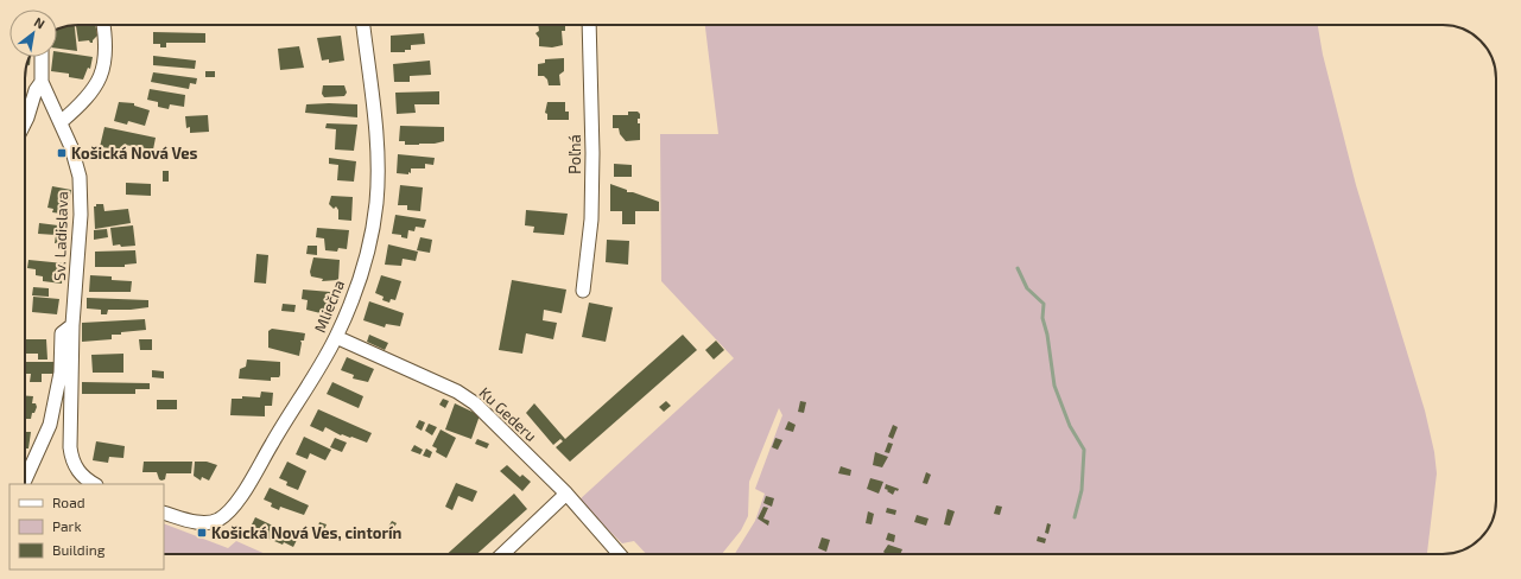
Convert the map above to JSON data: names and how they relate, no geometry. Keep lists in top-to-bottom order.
{
  "streets": {
    "street": [
      "Poľná",
      "Sv. Ladislava",
      "Mliečna",
      "Ku Gederu"
    ]
  },
  "crossings": [
    ["Mliečna", "Ku Gederu"]
  ],
  "places": {
    "transit": ["Košická Nová Ves", "Košická Nová Ves, cintorín"]
  },
  "legend": ["Road", "Park", "Building"],
  "north": "top right"
}
